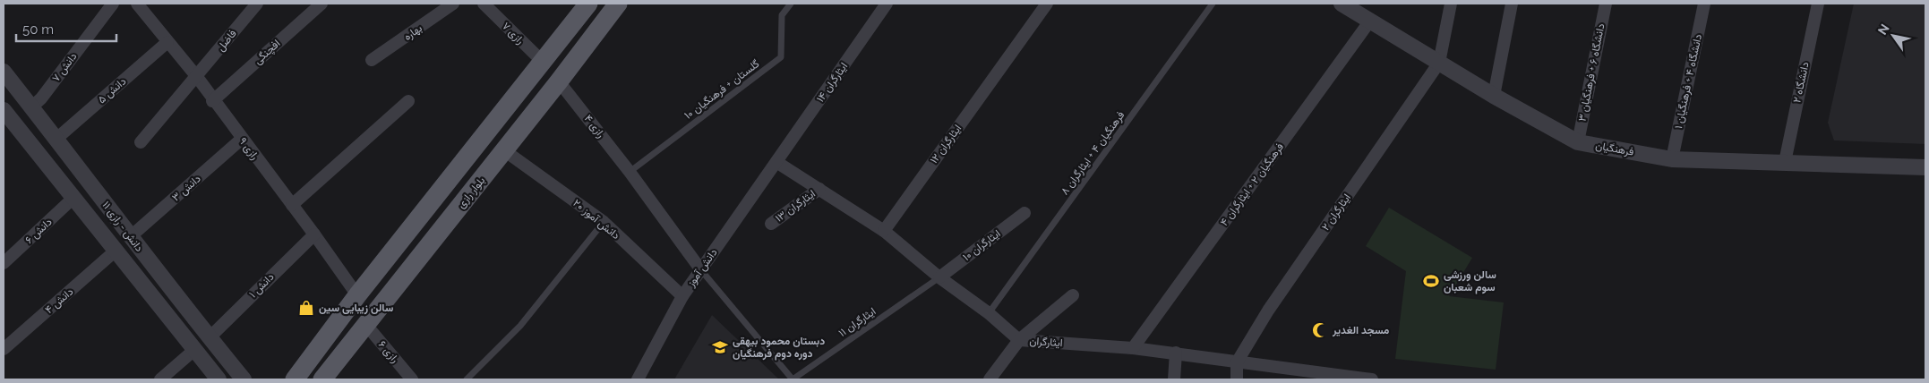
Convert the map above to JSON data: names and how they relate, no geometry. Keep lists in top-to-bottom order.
{
  "streets": {
    "main road": ["بلوار رازی"],
    "street": [
      "بهاره",
      "رازی ۷",
      "فاضل",
      "افچنگی",
      "دانش ۷",
      "دانشگاه ۶ + فرهنگیان ۳",
      "دانشگاه ۴ + فرهنگیان ۱",
      "ایثارگران ۱۴",
      "دانشگاه ۲",
      "دانش ۵",
      "رازی ۴",
      "ایثارگران ۱۲",
      "رازی ۹",
      "فرهنگیان",
      "فرهنگیان ۲ + ایثارگران ۴",
      "دانش ۳",
      "ایثارگران ۱۳",
      "ایثارگران ۲",
      "دانش آموز ۲۰",
      "دانش - رازی ۱۱",
      "دانش ۶",
      "ایثارگران ۱۰",
      "دانش آموز",
      "دانش ۱",
      "دانش ۴",
      "ایثارگران",
      "رازی ۶"
    ],
    "lane": ["گلستان + فرهنگیان ۱۰", "فرهنگیان ۴ + ایثارگران ۸", "ایثارگران ۱۱"]
  },
  "crossings": [
    ["فاضل", "رازی ۹"],
    ["افچنگی", "رازی ۹"],
    ["دانش ۷", "دانش - رازی ۱۱"],
    ["دانشگاه ۶ + فرهنگیان ۳", "فرهنگیان"],
    ["دانشگاه ۴ + فرهنگیان ۱", "فرهنگیان"],
    ["ایثارگران ۱۴", "دانش آموز"],
    ["ایثارگران ۱۴", "ایثارگران"],
    ["دانشگاه ۲", "فرهنگیان"],
    ["گلستان + فرهنگیان ۱۰", "رازی ۴"],
    ["دانش ۵", "رازی ۹"],
    ["دانش ۵", "دانش - رازی ۱۱"],
    ["رازی ۴", "بلوار رازی"],
    ["رازی ۴", "دانش آموز"],
    ["رازی ۴", "ایثارگران ۱۱"],
    ["ایثارگران ۱۲", "ایثارگران"],
    ["رازی ۹", "دانش ۳"],
    ["رازی ۹", "دانش ۱"],
    ["فرهنگیان", "فرهنگیان ۲ + ایثارگران ۴"],
    ["فرهنگیان", "ایثارگران ۲"],
    ["فرهنگیان ۴ + ایثارگران ۸", "ایثارگران"],
    ["فرهنگیان ۲ + ایثارگران ۴", "ایثارگران"],
    ["دانش ۳", "دانش - رازی ۱۱"],
    ["بلوار رازی", "دانش آموز ۲۰"],
    ["بلوار رازی", "رازی ۶"],
    ["ایثارگران ۱۳", "ایثارگران"],
    ["ایثارگران ۲", "ایثارگران"],
    ["دانش آموز ۲۰", "دانش آموز"],
    ["دانش - رازی ۱۱", "دانش ۶"],
    ["دانش - رازی ۱۱", "دانش ۱"],
    ["دانش - رازی ۱۱", "دانش ۴"],
    ["ایثارگران ۱۰", "ایثارگران ۱۱"],
    ["ایثارگران ۱۰", "ایثارگران"],
    ["دانش آموز", "ایثارگران ۱۱"],
    ["دانش آموز", "ایثارگران"],
    ["ایثارگران ۱۱", "ایثارگران"]
  ],
  "places": {
    "sports": ["سالن ورزشی سوم شعبان"],
    "shop": ["سالن زیبایی سین"],
    "mosque": ["مسجد الغدیر"],
    "school or university": ["دبستان محمود بیهقی دوره دوم فرهنگیان"]
  },
  "scale_bar": "50 m",
  "north": "top left"
}
